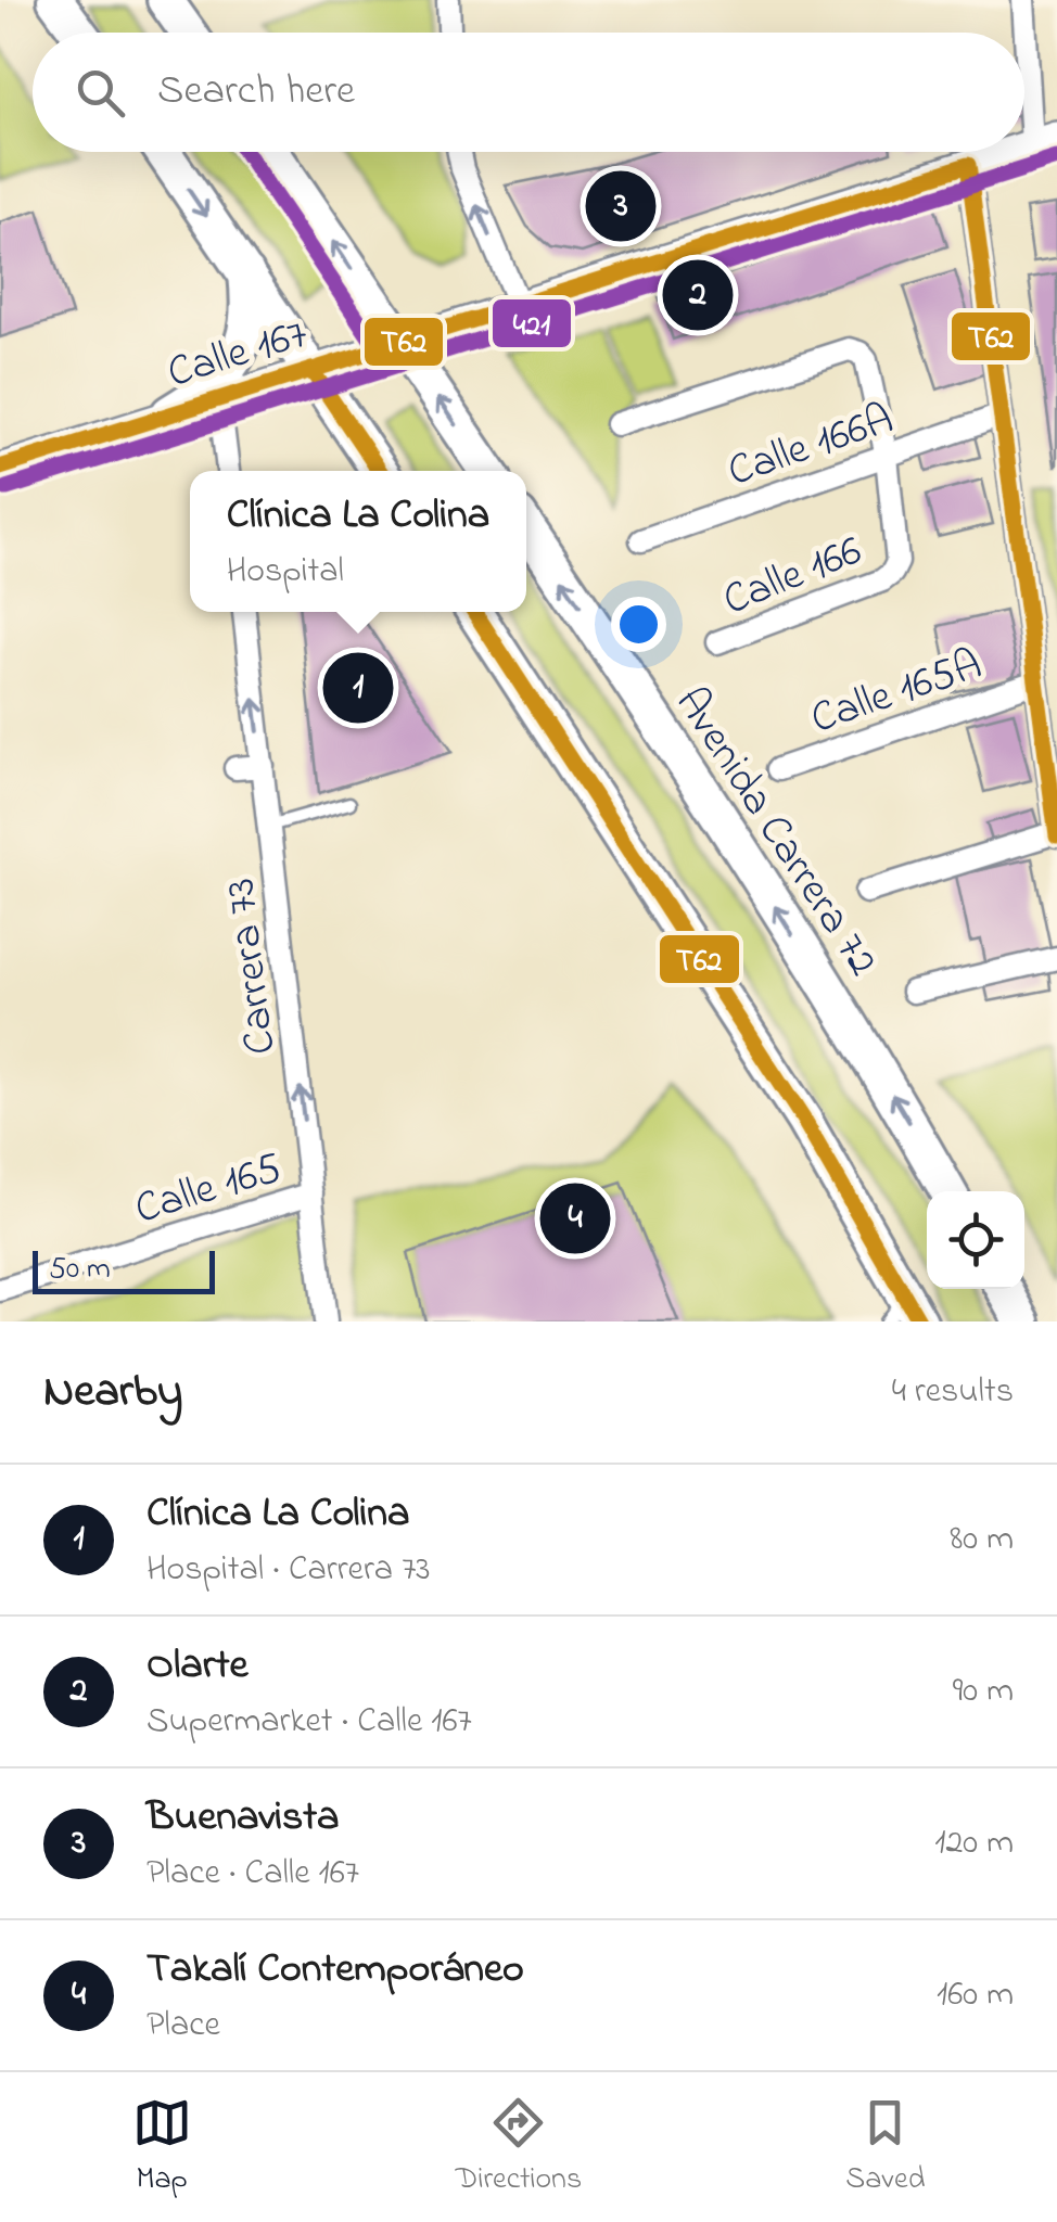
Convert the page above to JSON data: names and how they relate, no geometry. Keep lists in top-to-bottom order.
{
  "streets": {
    "highway": ["Avenida Carrera 72"],
    "street": [
      "Calle 167",
      "Calle 166A",
      "Calle 166",
      "Calle 165A",
      "Carrera 73",
      "Calle 165"
    ]
  },
  "crossings": [
    ["Calle 166A", "Calle 166"],
    ["Carrera 73", "Calle 165"]
  ],
  "one_way": ["Carrera 73"],
  "lines": ["transit line 421", "transit line T62"],
  "scale_bar": "50 m",
  "page": {
    "search": "Search here",
    "pins": [
      "3",
      "2",
      "1",
      "4"
    ],
    "popup": ["Clínica La Colina", "Hospital"],
    "scale": "50 m",
    "heading": ["Nearby", "4 results"],
    "list": [
      {
        "mark": "1",
        "name": "Clínica La Colina",
        "note": "Hospital · Carrera 73",
        "value": "80 m"
      },
      {
        "mark": "2",
        "name": "Olarte",
        "note": "Supermarket · Calle 167",
        "value": "90 m"
      },
      {
        "mark": "3",
        "name": "Buenavista",
        "note": "Place · Calle 167",
        "value": "120 m"
      },
      {
        "mark": "4",
        "name": "Takalí Contemporáneo",
        "note": "Place",
        "value": "160 m"
      }
    ],
    "nav": ["Map", "Directions", "Saved"]
  }
}
